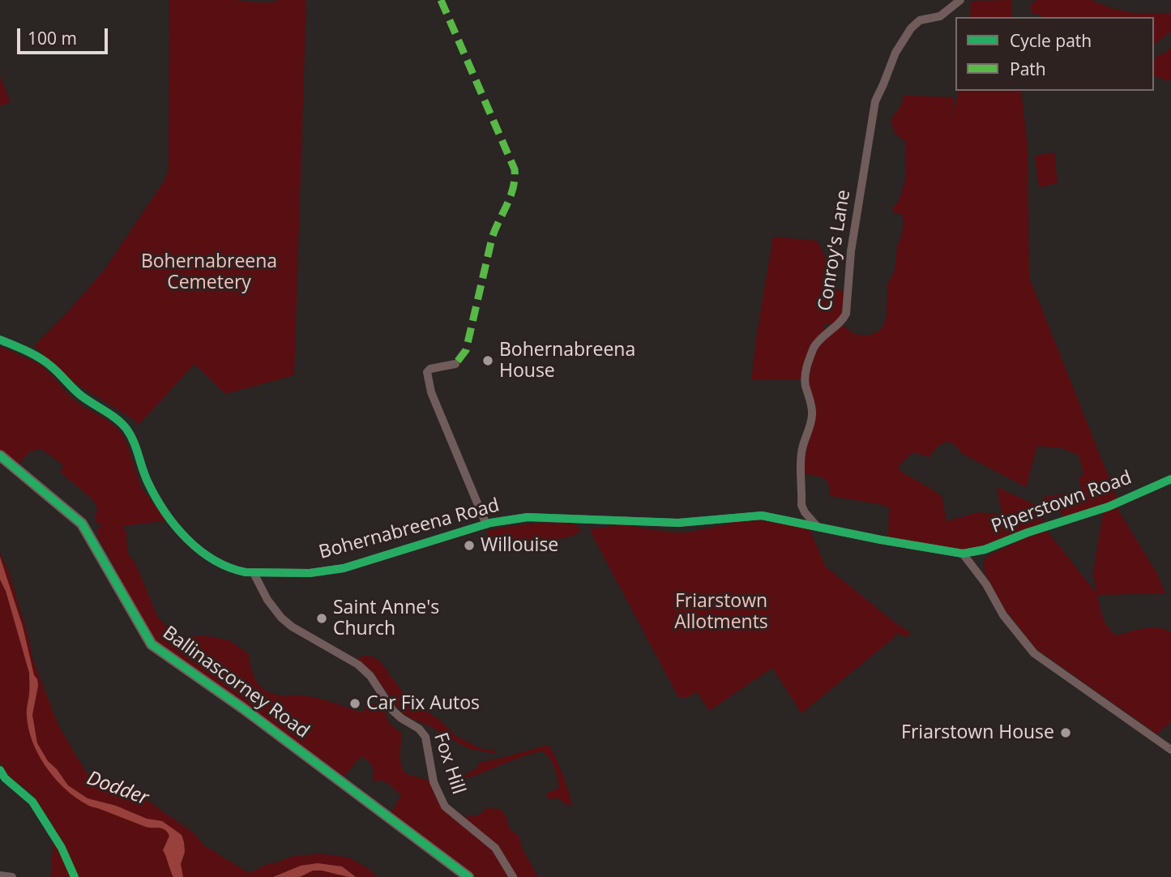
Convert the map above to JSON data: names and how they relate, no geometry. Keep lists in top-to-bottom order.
{
  "streets": {
    "main road": ["Ballinascorney Road"],
    "street": [
      "Conroy's Lane",
      "Piperstown Road",
      "Bohernabreena Road",
      "Fox Hill"
    ]
  },
  "crossings": [
    ["Conroy's Lane", "Bohernabreena Road"],
    ["Piperstown Road", "Bohernabreena Road"],
    ["Bohernabreena Road", "Fox Hill"]
  ],
  "water": ["Dodder"],
  "parks": ["Bohernabreena Cemetery", "Friarstown Allotments"],
  "places": [
    "Bohernabreena House",
    "Willouise",
    "Saint Anne's Church",
    "Car Fix Autos",
    "Friarstown House"
  ],
  "legend": ["Cycle path", "Path"],
  "scale_bar": "100 m"
}
